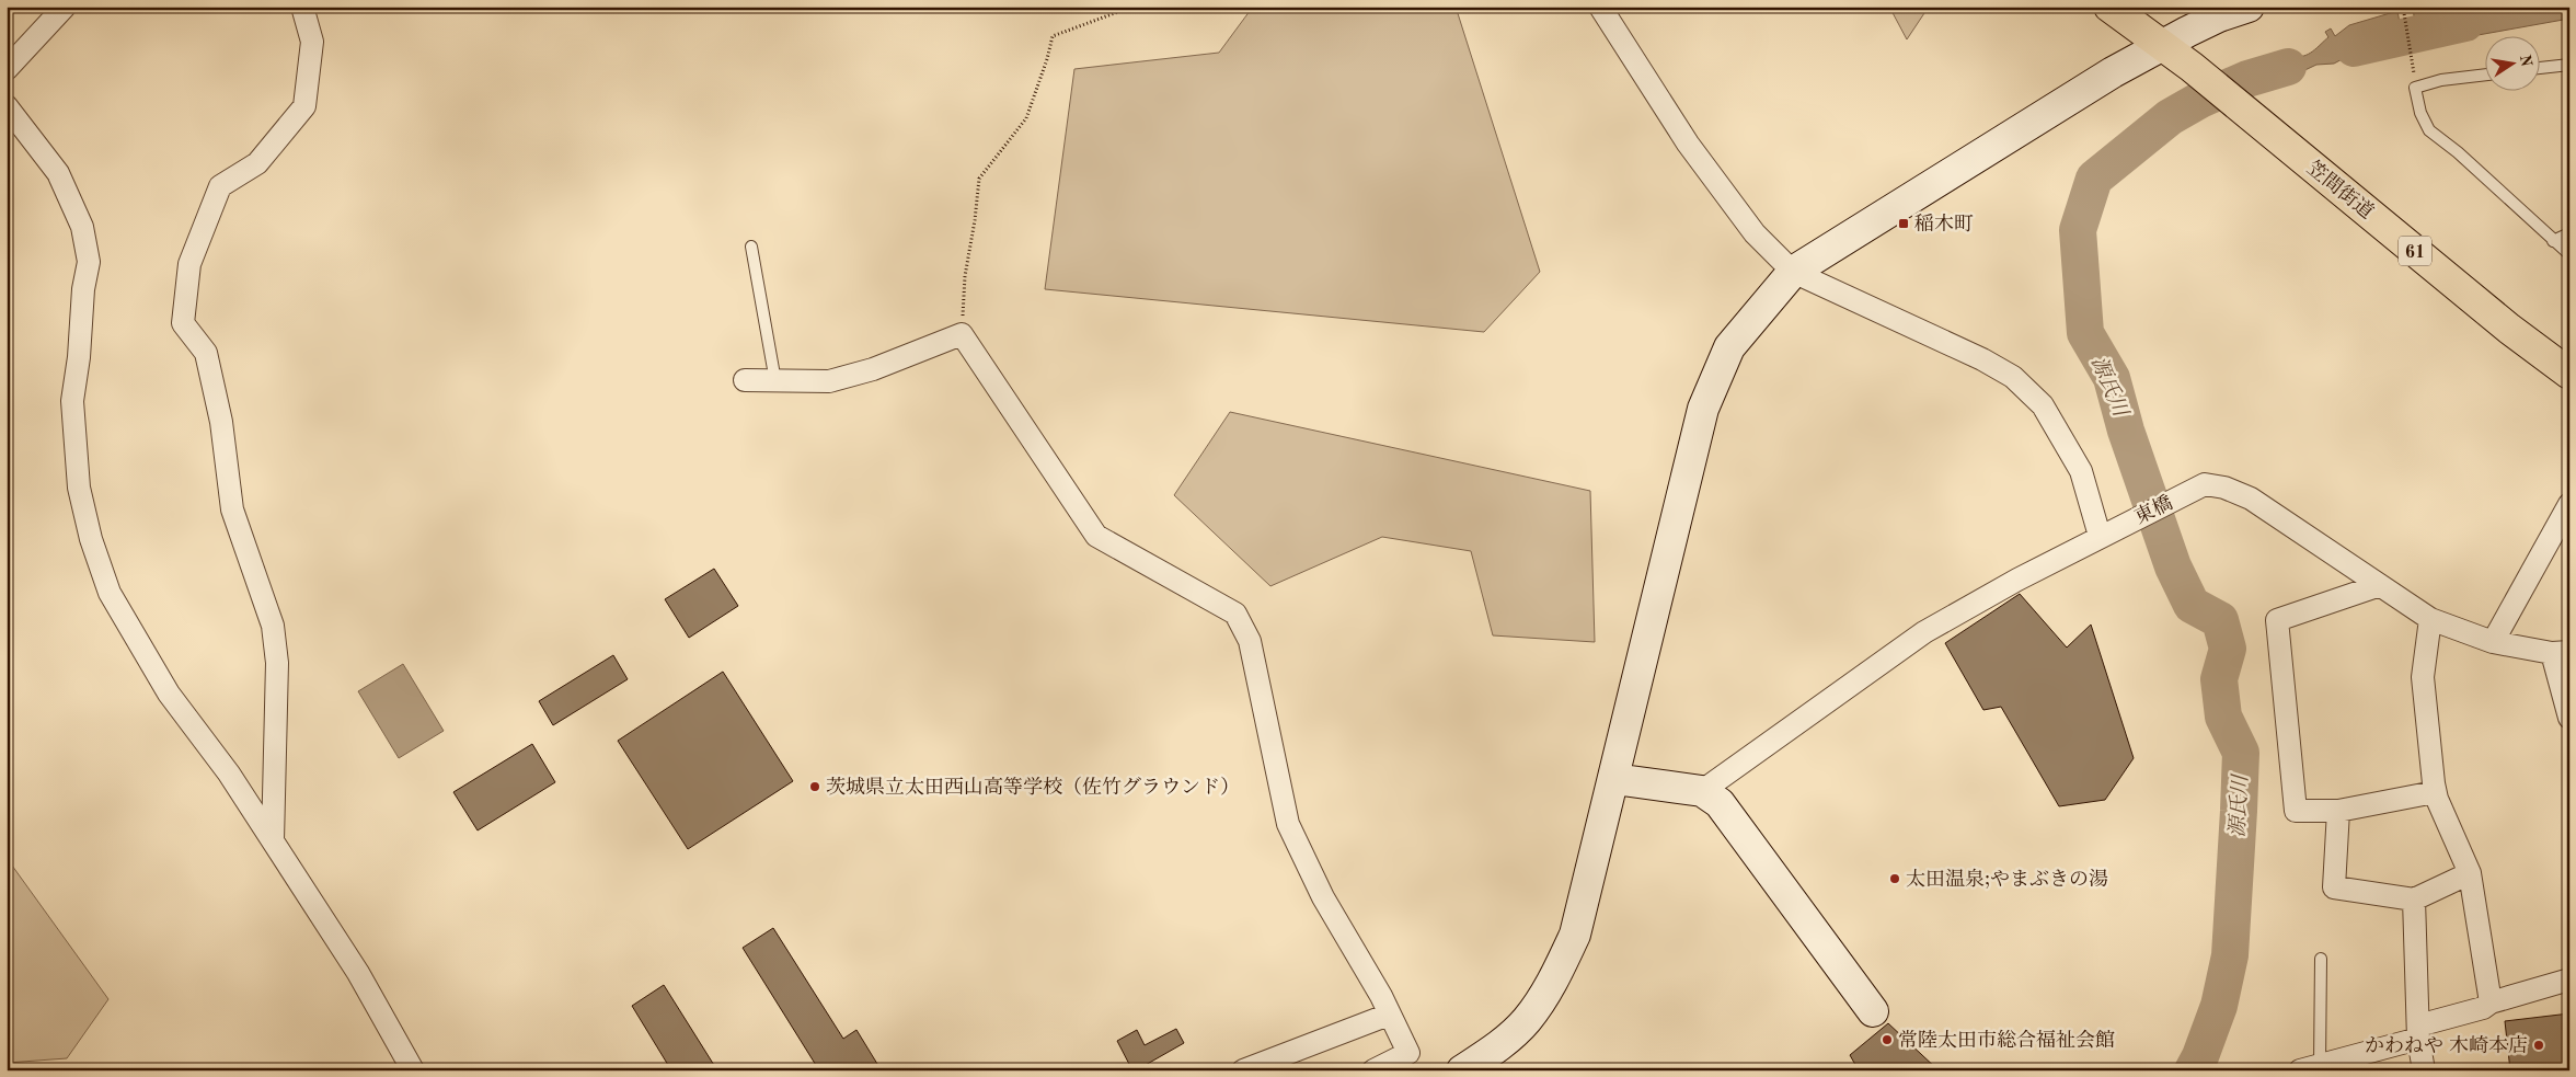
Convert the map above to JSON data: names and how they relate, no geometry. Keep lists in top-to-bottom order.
{
  "streets": {
    "main road": ["笠間街道", "61"],
    "street": ["東橋"]
  },
  "water": ["源氏川"],
  "places": {
    "transit": ["稲木町"],
    "other": [
      "茨城県立太田西山高等学校（佐竹グラウンド）",
      "太田温泉;やまぶきの湯",
      "常陸太田市総合福祉会館",
      "かわねや 木崎本店"
    ]
  },
  "north": "right"
}
